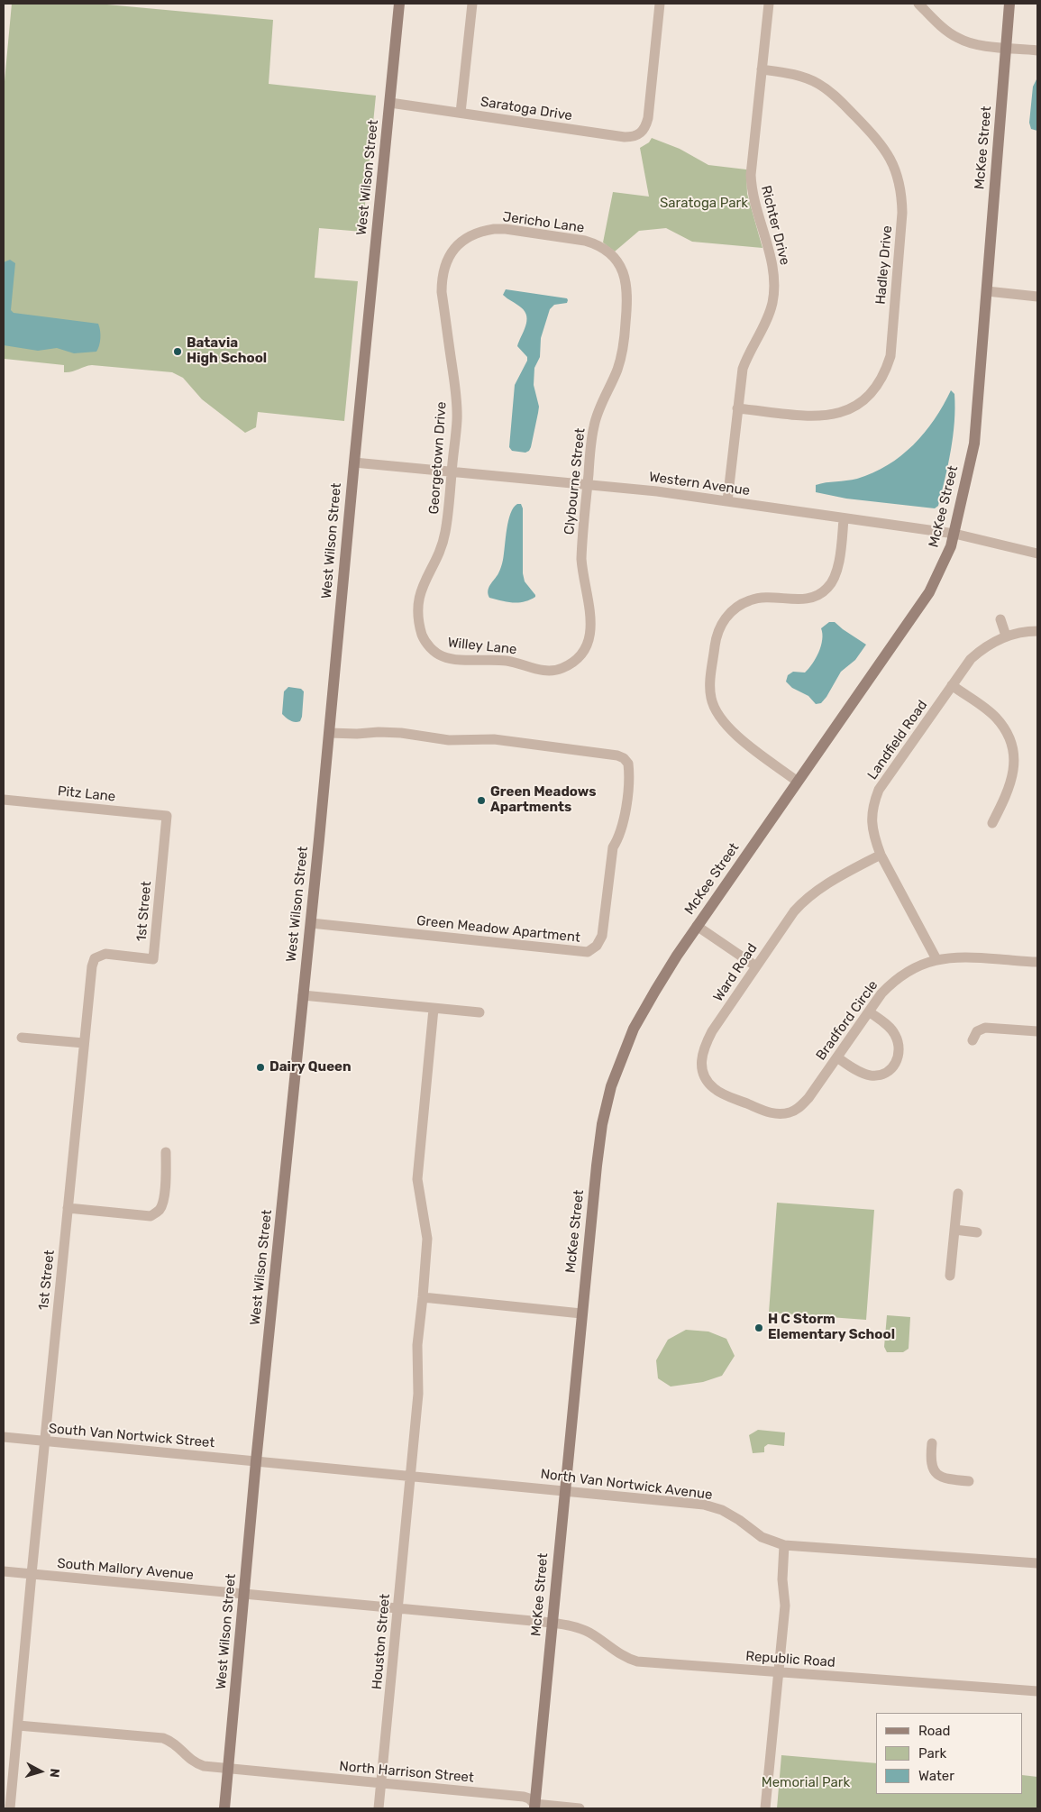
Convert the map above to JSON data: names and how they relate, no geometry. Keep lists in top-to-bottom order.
{
  "streets": {
    "street": [
      "Saratoga Drive",
      "McKee Street",
      "West Wilson Street",
      "Jericho Lane",
      "Richter Drive",
      "Hadley Drive",
      "Georgetown Drive",
      "Clybourne Street",
      "Western Avenue",
      "Willey Lane",
      "Landfield Road",
      "Pitz Lane",
      "1st Street",
      "Green Meadow Apartment",
      "Ward Road",
      "Bradford Circle",
      "South Van Nortwick Street",
      "North Van Nortwick Avenue",
      "South Mallory Avenue",
      "Houston Street",
      "Republic Road",
      "North Harrison Street"
    ]
  },
  "crossings": [
    ["Saratoga Drive", "West Wilson Street"],
    ["McKee Street", "Western Avenue"],
    ["McKee Street", "North Van Nortwick Avenue"],
    ["McKee Street", "Republic Road"],
    ["McKee Street", "North Harrison Street"],
    ["West Wilson Street", "Western Avenue"],
    ["West Wilson Street", "Green Meadow Apartment"],
    ["West Wilson Street", "South Van Nortwick Street"],
    ["West Wilson Street", "North Van Nortwick Avenue"],
    ["West Wilson Street", "South Mallory Avenue"],
    ["West Wilson Street", "North Harrison Street"],
    ["Jericho Lane", "Georgetown Drive"],
    ["Jericho Lane", "Clybourne Street"],
    ["Richter Drive", "Hadley Drive"],
    ["Richter Drive", "Western Avenue"],
    ["Georgetown Drive", "Western Avenue"],
    ["Georgetown Drive", "Willey Lane"],
    ["Clybourne Street", "Western Avenue"],
    ["Clybourne Street", "Willey Lane"],
    ["Landfield Road", "Ward Road"],
    ["Landfield Road", "Bradford Circle"],
    ["Pitz Lane", "1st Street"],
    ["1st Street", "South Van Nortwick Street"],
    ["1st Street", "South Mallory Avenue"],
    ["1st Street", "North Harrison Street"],
    ["Ward Road", "Bradford Circle"],
    ["South Van Nortwick Street", "North Van Nortwick Avenue"],
    ["North Van Nortwick Avenue", "Houston Street"],
    ["South Mallory Avenue", "Houston Street"],
    ["South Mallory Avenue", "Republic Road"],
    ["Houston Street", "Republic Road"],
    ["Houston Street", "North Harrison Street"]
  ],
  "parks": ["Saratoga Park", "Memorial Park"],
  "places": [
    "Batavia High School",
    "Green Meadows Apartments",
    "Dairy Queen",
    "H C Storm Elementary School"
  ],
  "legend": ["Road", "Park", "Water"],
  "north": "right"
}
